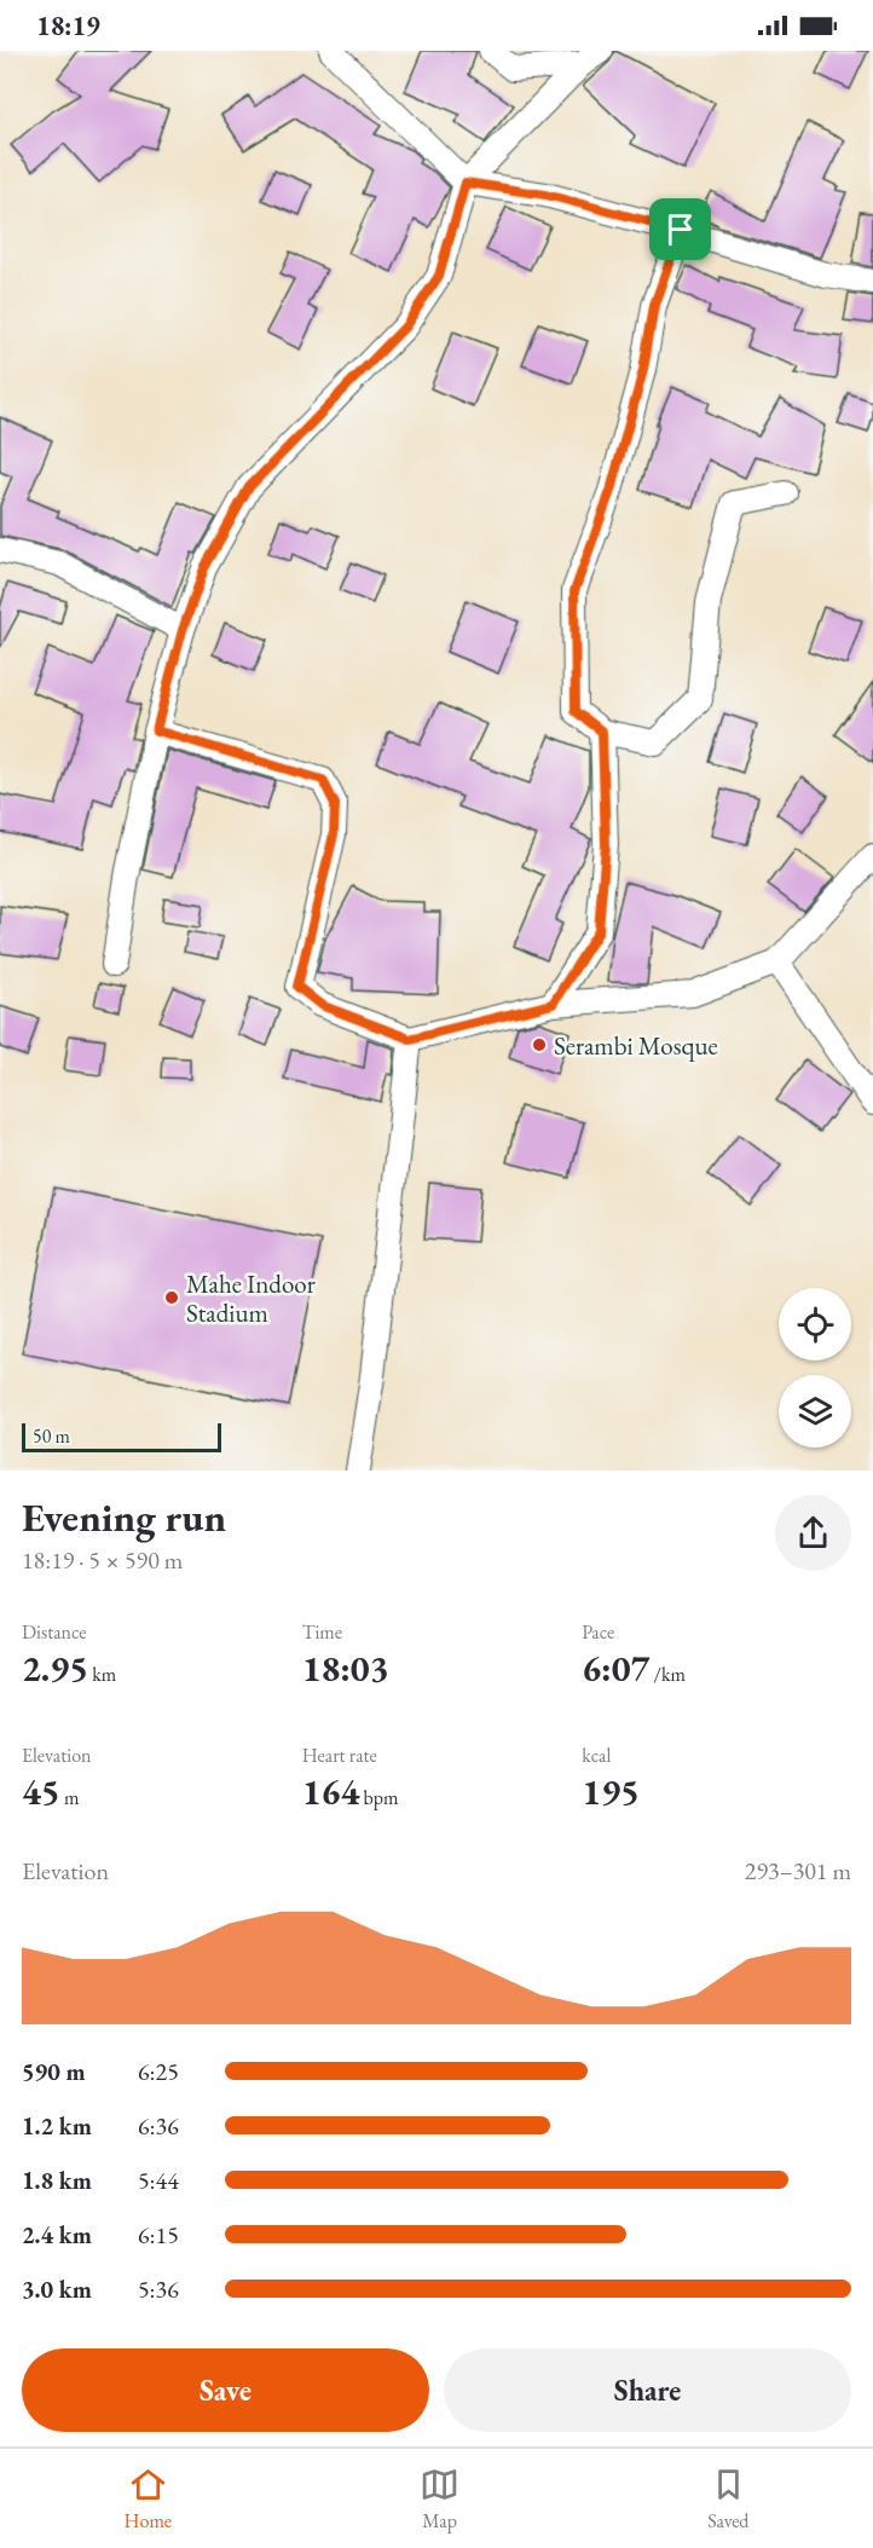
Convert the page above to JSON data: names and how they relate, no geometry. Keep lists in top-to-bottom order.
{
  "places": ["Serambi Mosque", "Mahe Indoor Stadium"],
  "scale_bar": "50 m",
  "page": {
    "status": "18:19",
    "scale": "50 m",
    "heading": ["Evening run", "18:19 · 5 × 590 m"],
    "stats": [
      ["Distance", "2.95 km"],
      ["Time", "18:03"],
      ["Pace", "6:07 /km"],
      ["Elevation", "45 m"],
      ["Heart rate", "164 bpm"],
      ["kcal", "195"]
    ],
    "chart": ["Elevation", "293–301 m"],
    "list": [
      {
        "name": "590 m",
        "note": "6:25"
      },
      {
        "name": "1.2 km",
        "note": "6:36"
      },
      {
        "name": "1.8 km",
        "note": "5:44"
      },
      {
        "name": "2.4 km",
        "note": "6:15"
      },
      {
        "name": "3.0 km",
        "note": "5:36"
      }
    ],
    "buttons": ["Save", "Share"],
    "tabs": ["Home", "Map", "Saved"]
  }
}
